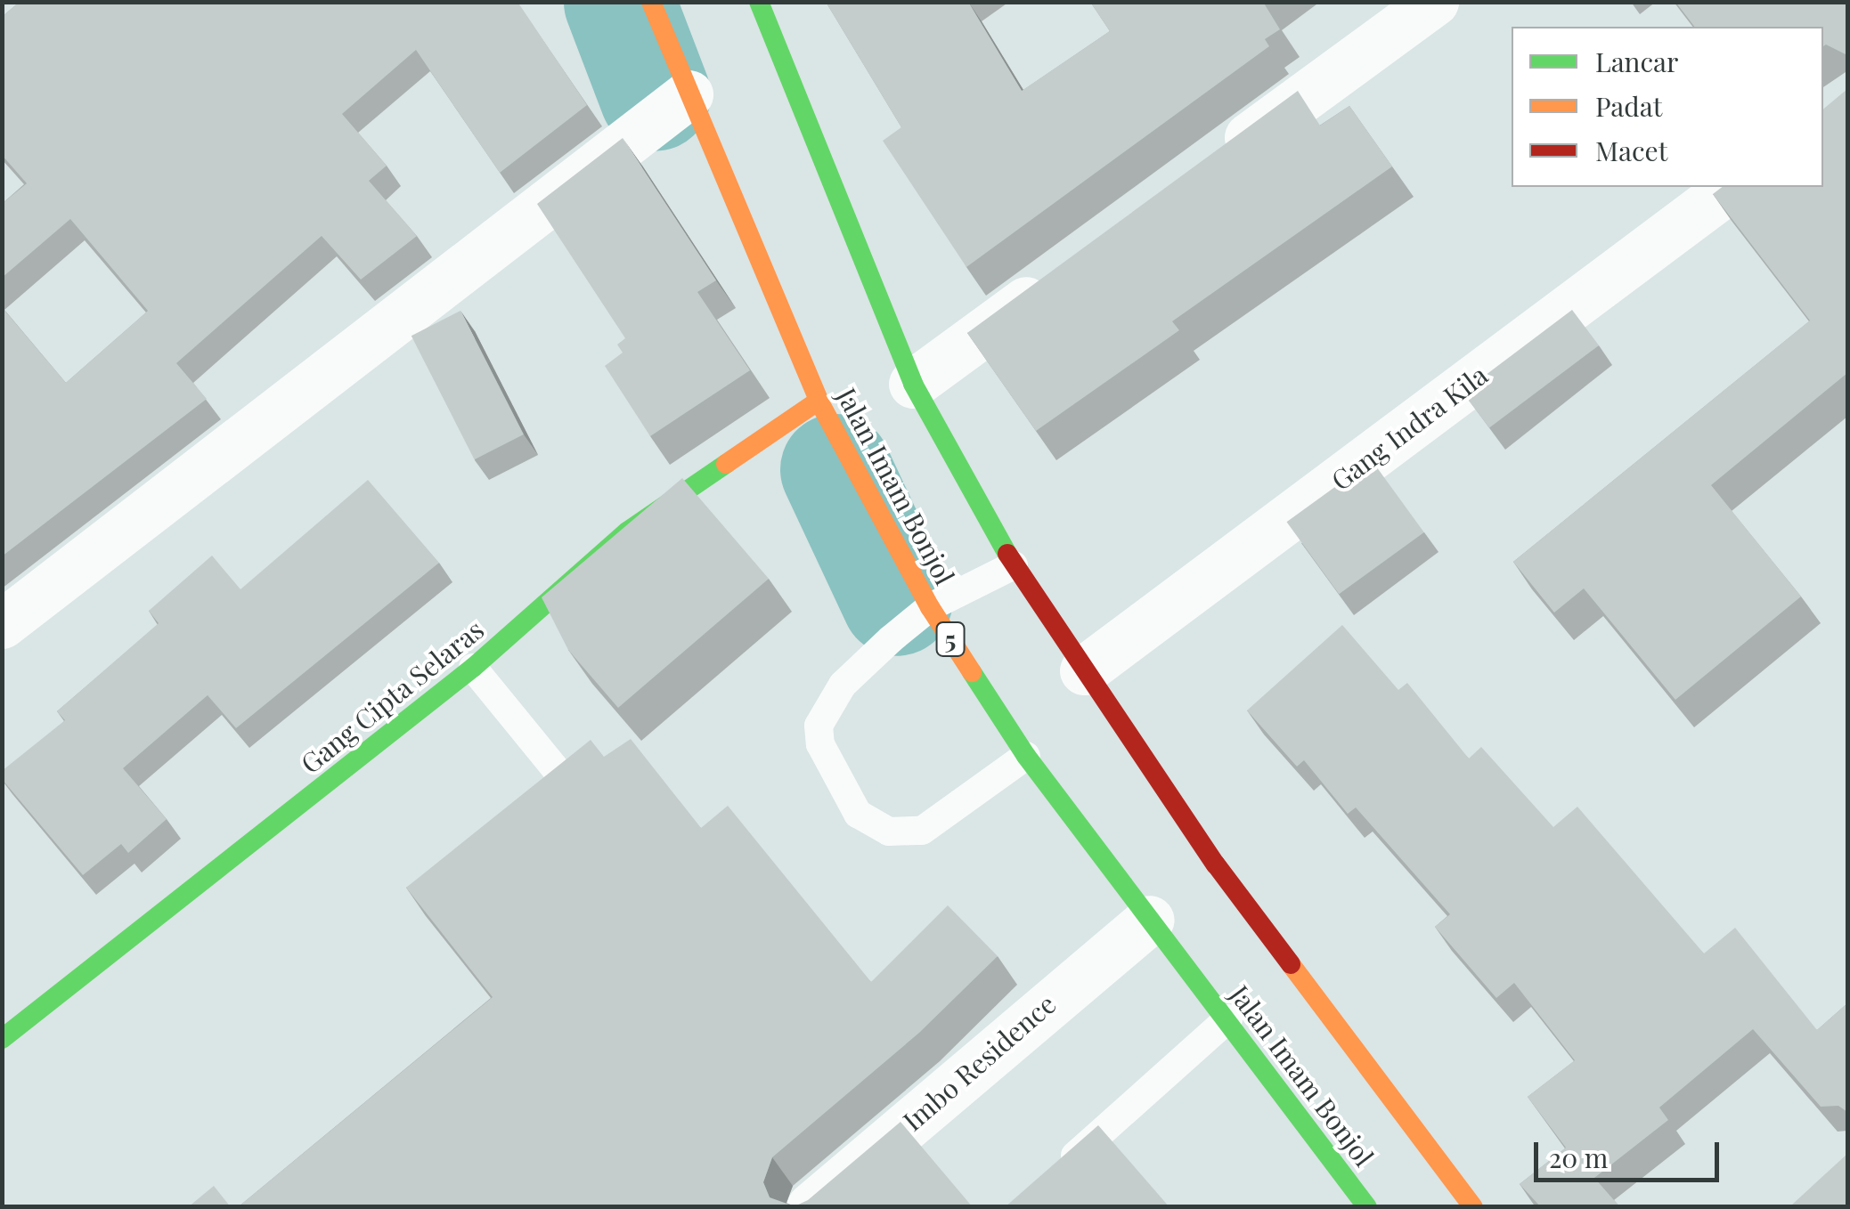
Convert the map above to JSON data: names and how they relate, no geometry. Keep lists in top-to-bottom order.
{
  "streets": {
    "main road": ["Jalan Imam Bonjol", "5", "Gang Cipta Selaras"],
    "street": ["Gang Indra Kila", "Imbo Residence"]
  },
  "crossings": [
    ["Jalan Imam Bonjol", "Gang Cipta Selaras"],
    ["Jalan Imam Bonjol", "Imbo Residence"]
  ],
  "legend": ["Lancar", "Padat", "Macet"],
  "scale_bar": "20 m"
}
